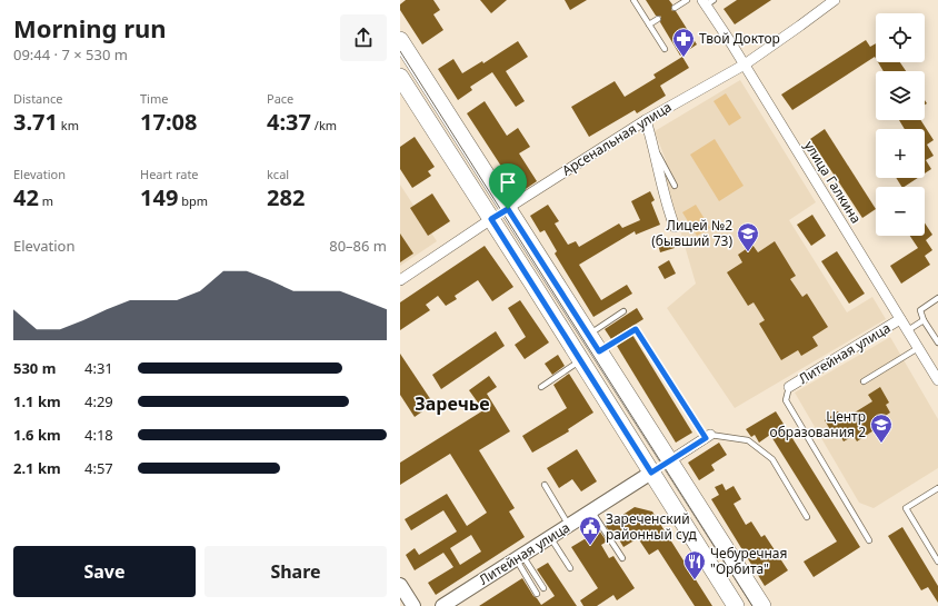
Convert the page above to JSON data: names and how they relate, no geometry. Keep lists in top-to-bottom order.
{
  "streets": {
    "main road": ["Арсенальная улица"],
    "street": ["улица Галкина", "Литейная улица"]
  },
  "crossings": [
    ["Арсенальная улица", "улица Галкина"],
    ["улица Галкина", "Литейная улица"]
  ],
  "districts": ["Заречье"],
  "places": {
    "pharmacy": ["Твой Доктор"],
    "school or university": ["Лицей №2 (бывший 73)", "Центр образования 2"],
    "public building": ["Зареченский районный суд"],
    "restaurant": ["Чебуречная \"Орбита\""]
  },
  "page": {
    "heading": ["Morning run", "09:44 · 7 × 530 m"],
    "map_buttons": ["+", "−"],
    "stats": [
      ["Distance", "3.71 km"],
      ["Time", "17:08"],
      ["Pace", "4:37 /km"],
      ["Elevation", "42 m"],
      ["Heart rate", "149 bpm"],
      ["kcal", "282"]
    ],
    "chart": ["Elevation", "80–86 m"],
    "list": [
      {
        "name": "530 m",
        "note": "4:31"
      },
      {
        "name": "1.1 km",
        "note": "4:29"
      },
      {
        "name": "1.6 km",
        "note": "4:18"
      },
      {
        "name": "2.1 km",
        "note": "4:57"
      }
    ],
    "buttons": ["Save", "Share"]
  }
}
